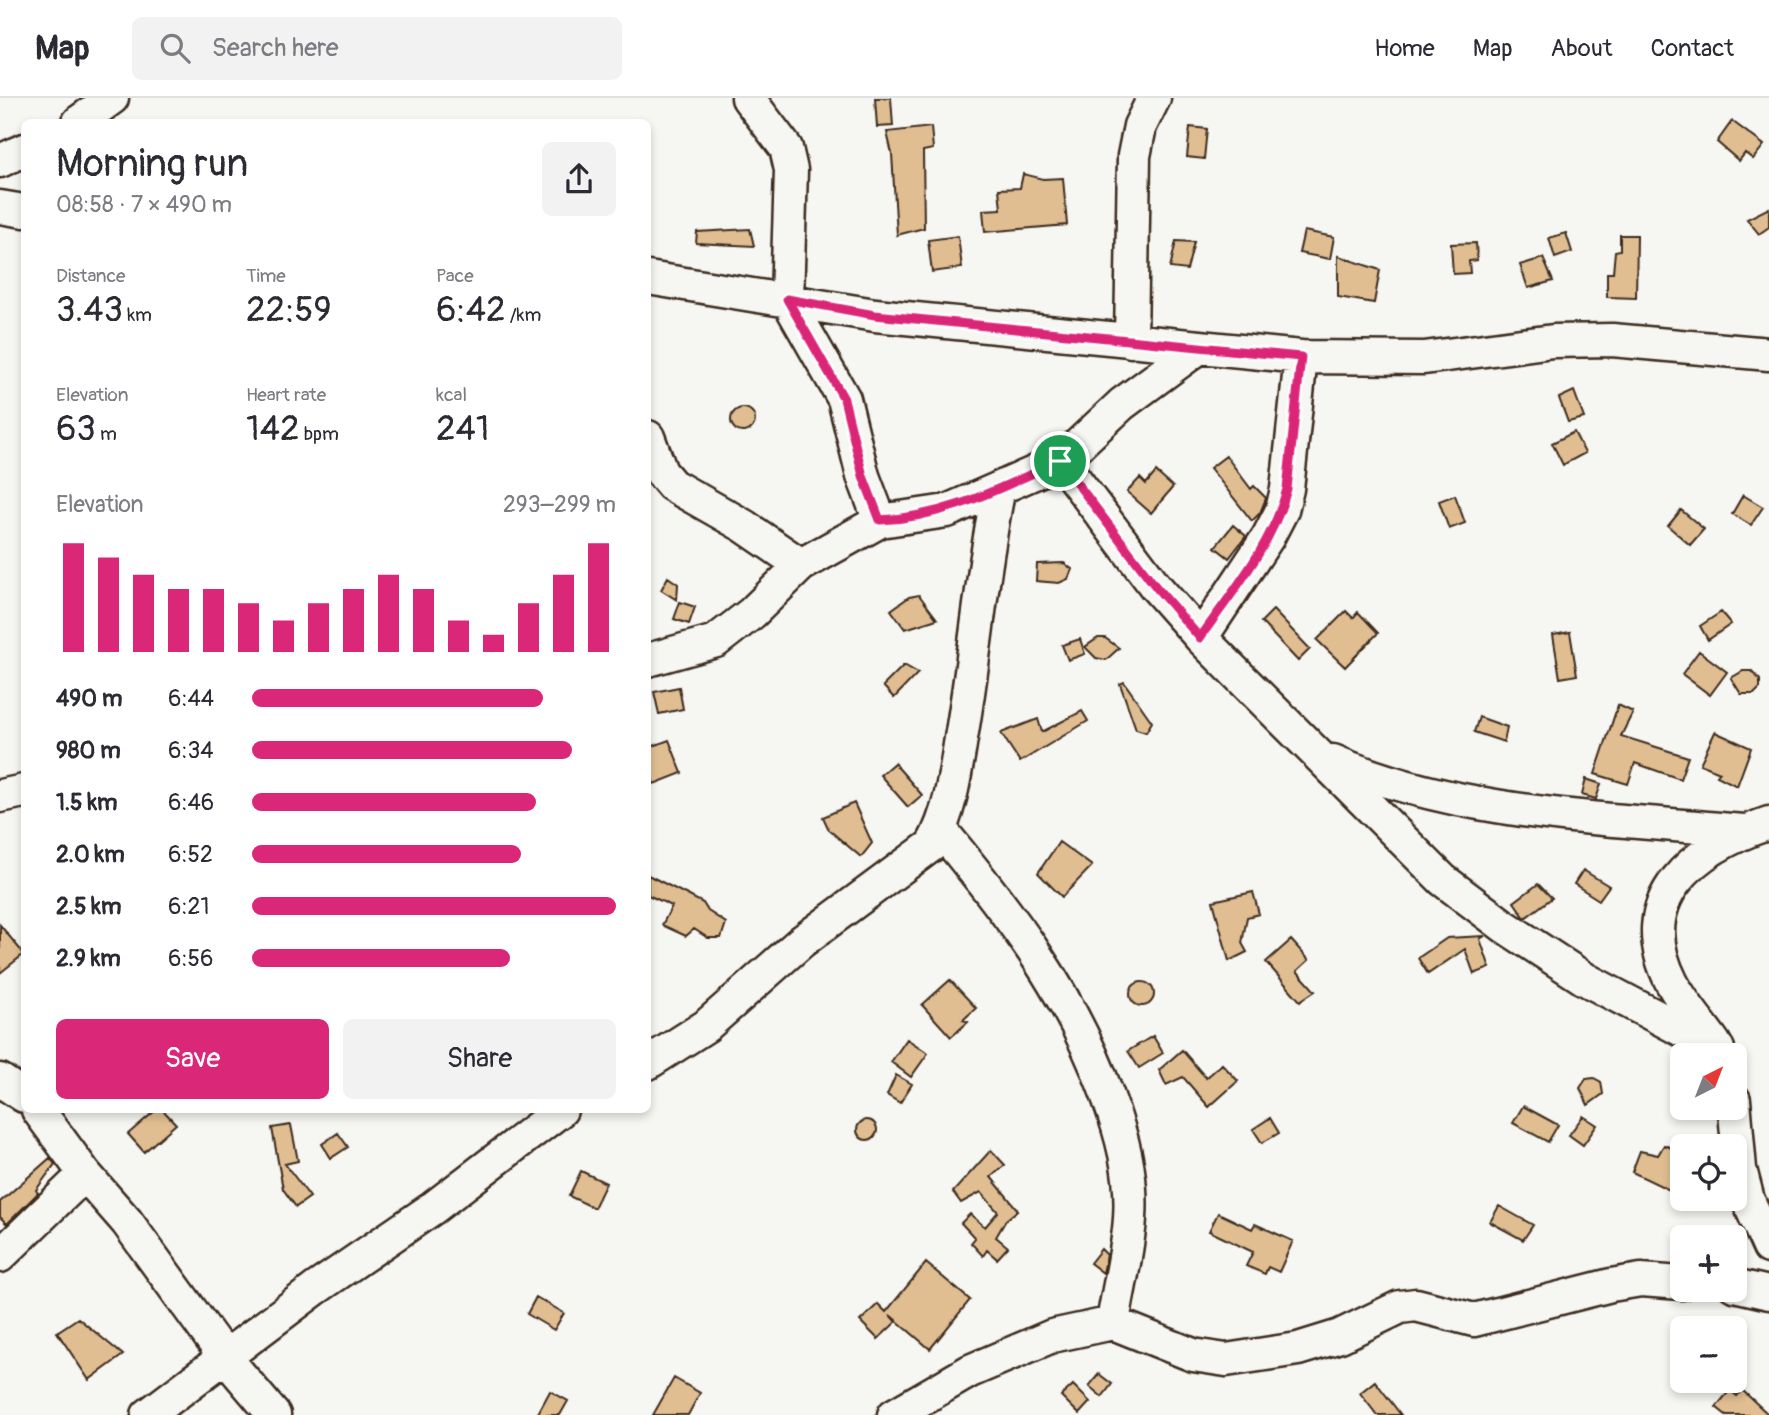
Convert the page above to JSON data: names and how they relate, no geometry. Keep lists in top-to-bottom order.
{
  "north": "top right",
  "page": {
    "header": "Map",
    "search": "Search here",
    "nav": [
      "Home",
      "Map",
      "About",
      "Contact"
    ],
    "heading": ["Morning run", "08:58 · 7 × 490 m"],
    "stats": [
      ["Distance", "3.43 km"],
      ["Time", "22:59"],
      ["Pace", "6:42 /km"],
      ["Elevation", "63 m"],
      ["Heart rate", "142 bpm"],
      ["kcal", "241"]
    ],
    "chart": ["Elevation", "293–299 m"],
    "list": [
      {
        "name": "490 m",
        "note": "6:44"
      },
      {
        "name": "980 m",
        "note": "6:34"
      },
      {
        "name": "1.5 km",
        "note": "6:46"
      },
      {
        "name": "2.0 km",
        "note": "6:52"
      },
      {
        "name": "2.5 km",
        "note": "6:21"
      },
      {
        "name": "2.9 km",
        "note": "6:56"
      }
    ],
    "buttons": ["Save", "Share"],
    "map_buttons": ["+", "−"]
  }
}
